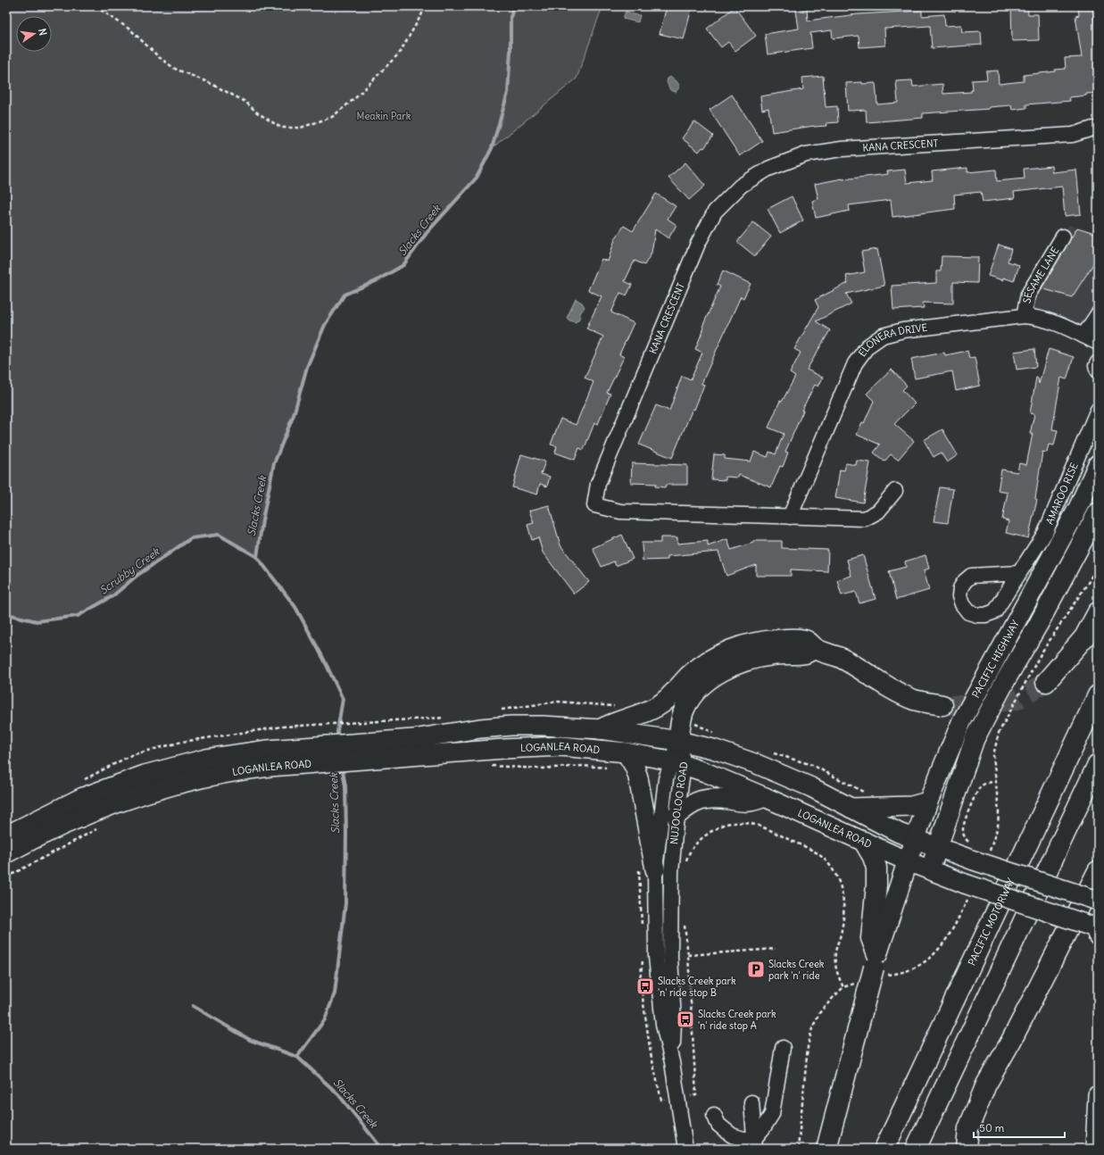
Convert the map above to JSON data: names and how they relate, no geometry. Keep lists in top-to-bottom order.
{
  "streets": {
    "highway": ["PACIFIC MOTORWAY"],
    "main road": ["PACIFIC HIGHWAY", "LOGANLEA ROAD"],
    "street": [
      "KANA CRESCENT",
      "SESAME LANE",
      "ELONERA DRIVE",
      "AMAROO RISE",
      "NUJOOLOO ROAD"
    ]
  },
  "crossings": [
    ["KANA CRESCENT", "ELONERA DRIVE"],
    ["SESAME LANE", "ELONERA DRIVE"],
    ["PACIFIC HIGHWAY", "LOGANLEA ROAD"],
    ["LOGANLEA ROAD", "NUJOOLOO ROAD"]
  ],
  "water": ["Slacks Creek", "Scrubby Creek"],
  "parks": ["Meakin Park"],
  "places": {
    "parking": ["Slacks Creek park 'n' ride"],
    "bus stop": ["Slacks Creek park 'n' ride stop B", "Slacks Creek park 'n' ride stop A"]
  },
  "scale_bar": "50 m",
  "north": "right"
}
